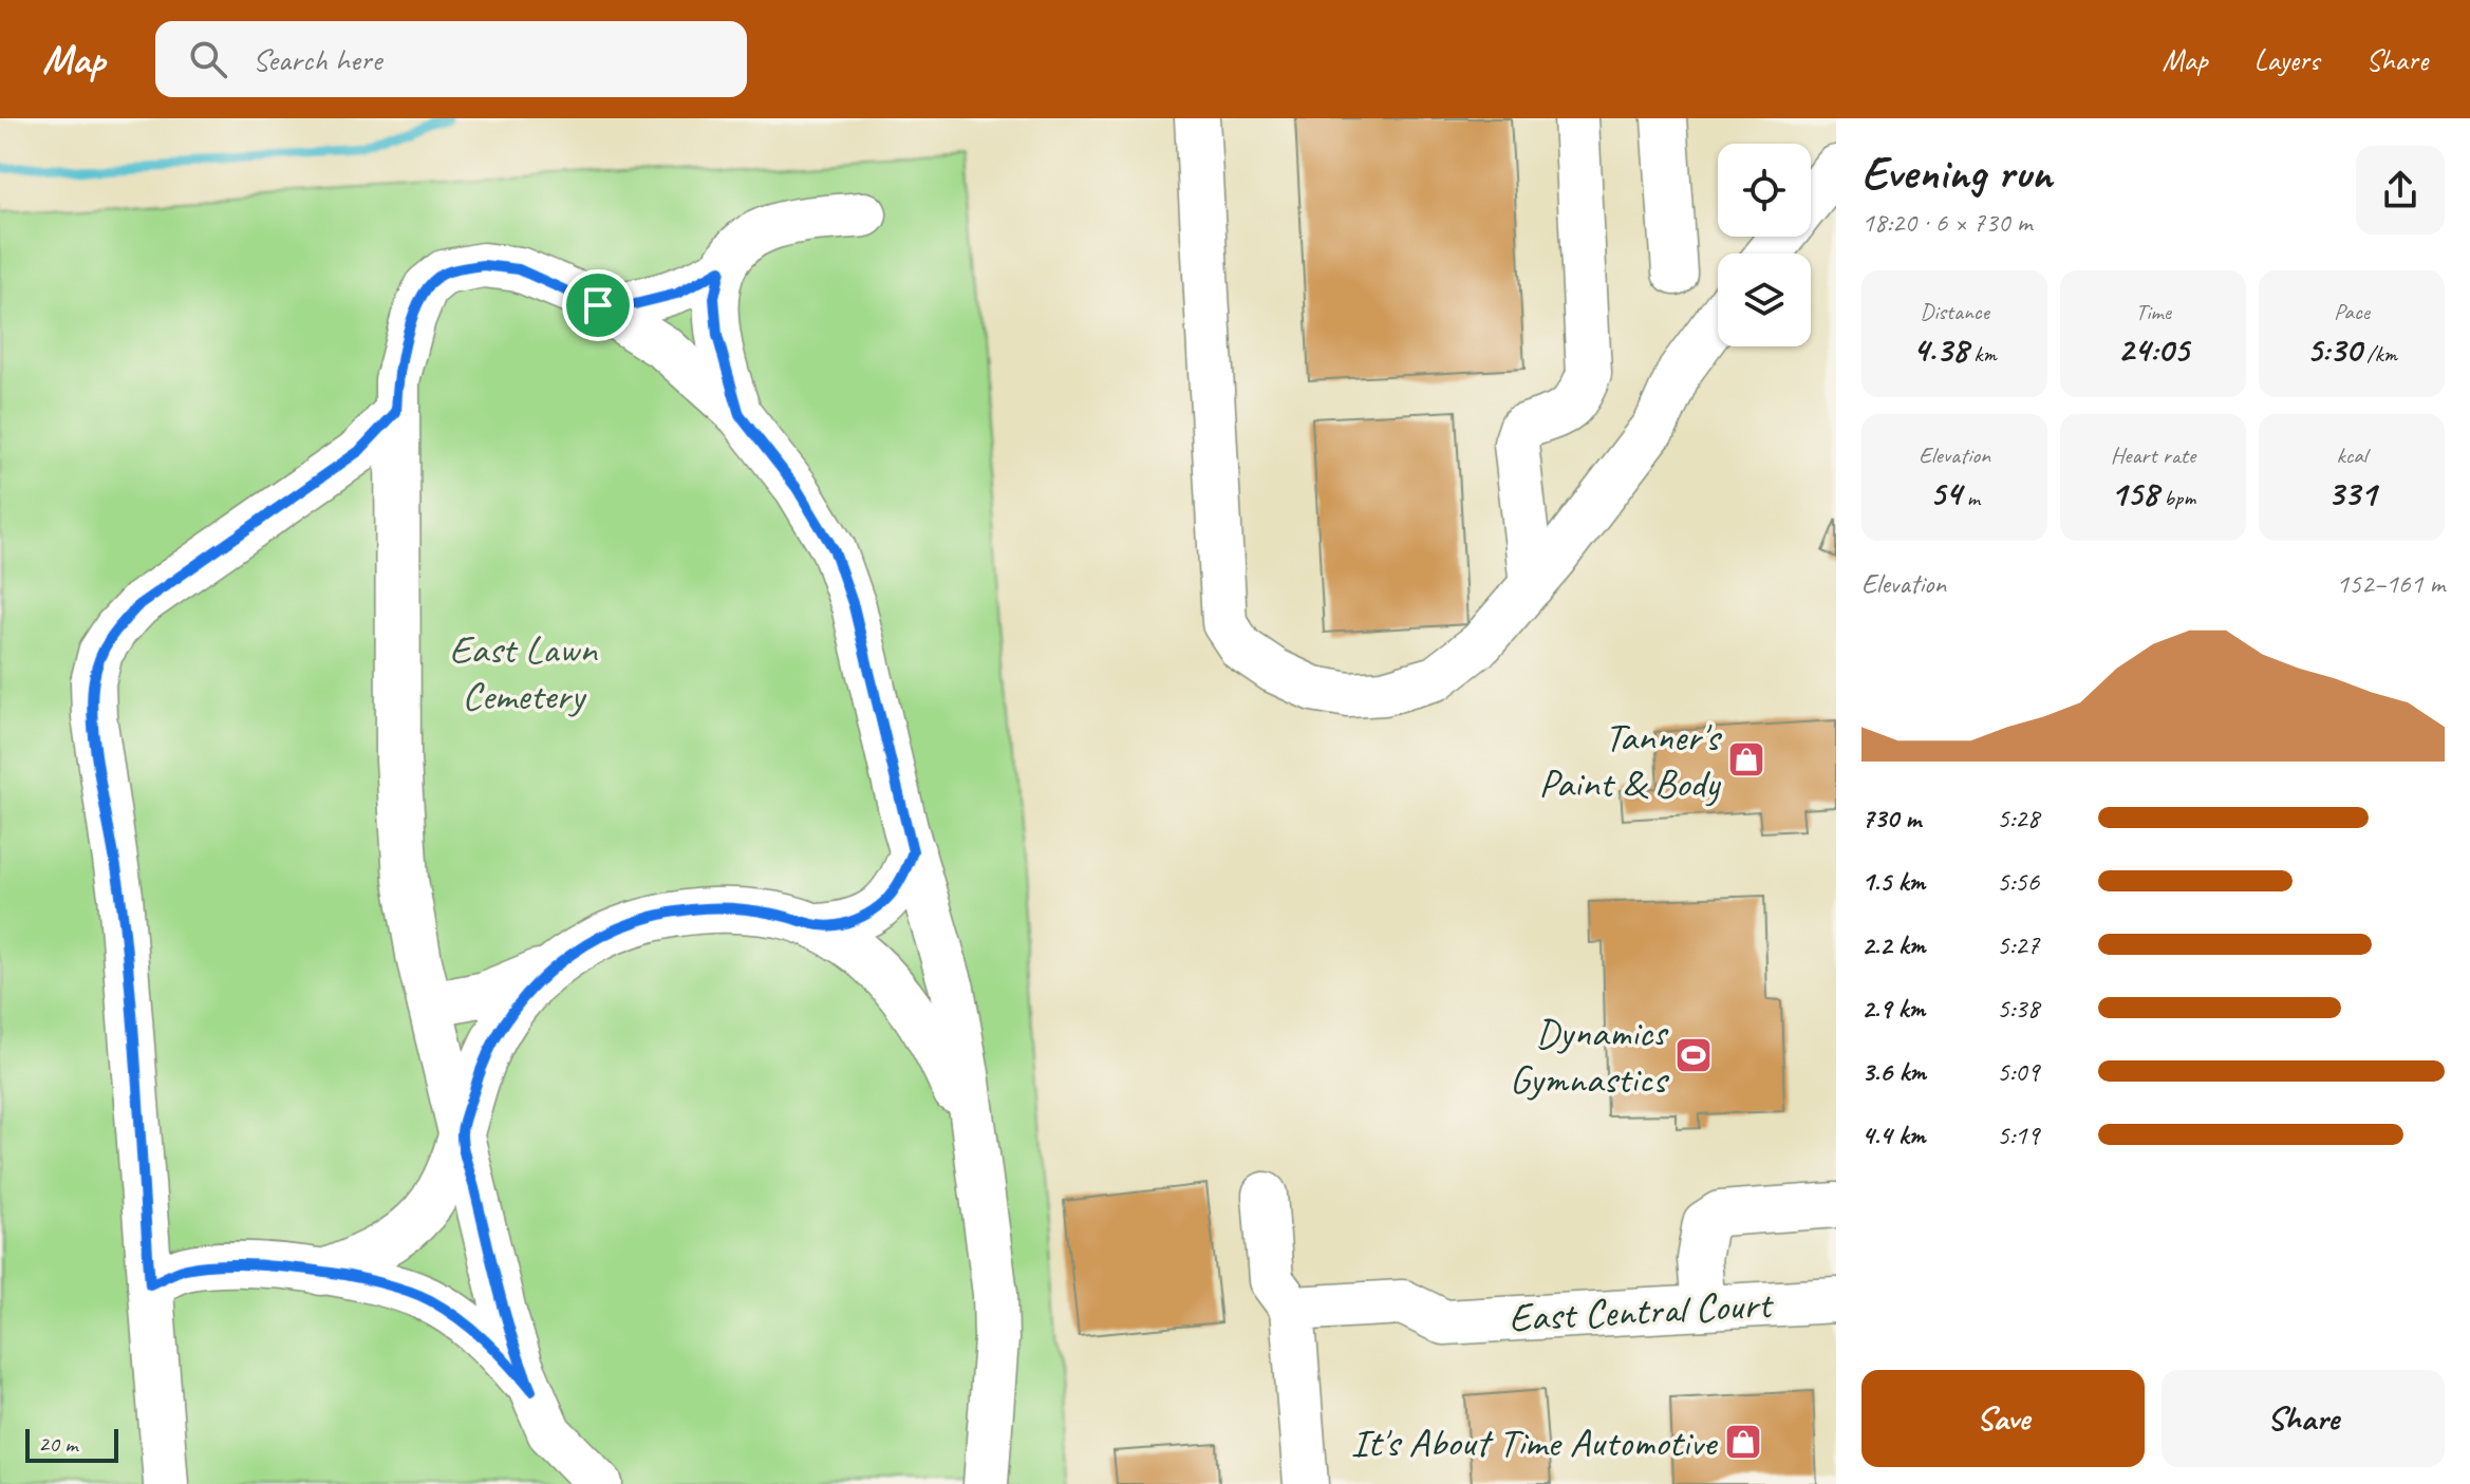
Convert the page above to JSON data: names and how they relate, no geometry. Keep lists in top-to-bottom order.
{
  "streets": {
    "street": ["East Central Court"]
  },
  "parks": ["East Lawn Cemetery"],
  "places": {
    "shop": ["Tanner's Paint & Body", "It's About Time Automotive"],
    "sports": ["Dynamics Gymnastics"]
  },
  "scale_bar": "20 m",
  "page": {
    "header": "Map",
    "search": "Search here",
    "nav": ["Map", "Layers", "Share"],
    "heading": ["Evening run", "18:20 · 6 × 730 m"],
    "stats": [
      ["Distance", "4.38 km"],
      ["Time", "24:05"],
      ["Pace", "5:30 /km"],
      ["Elevation", "54 m"],
      ["Heart rate", "158 bpm"],
      ["kcal", "331"]
    ],
    "chart": ["Elevation", "152–161 m"],
    "list": [
      {
        "name": "730 m",
        "note": "5:28"
      },
      {
        "name": "1.5 km",
        "note": "5:56"
      },
      {
        "name": "2.2 km",
        "note": "5:27"
      },
      {
        "name": "2.9 km",
        "note": "5:38"
      },
      {
        "name": "3.6 km",
        "note": "5:09"
      },
      {
        "name": "4.4 km",
        "note": "5:19"
      }
    ],
    "buttons": ["Save", "Share"],
    "scale": "20 m"
  }
}
